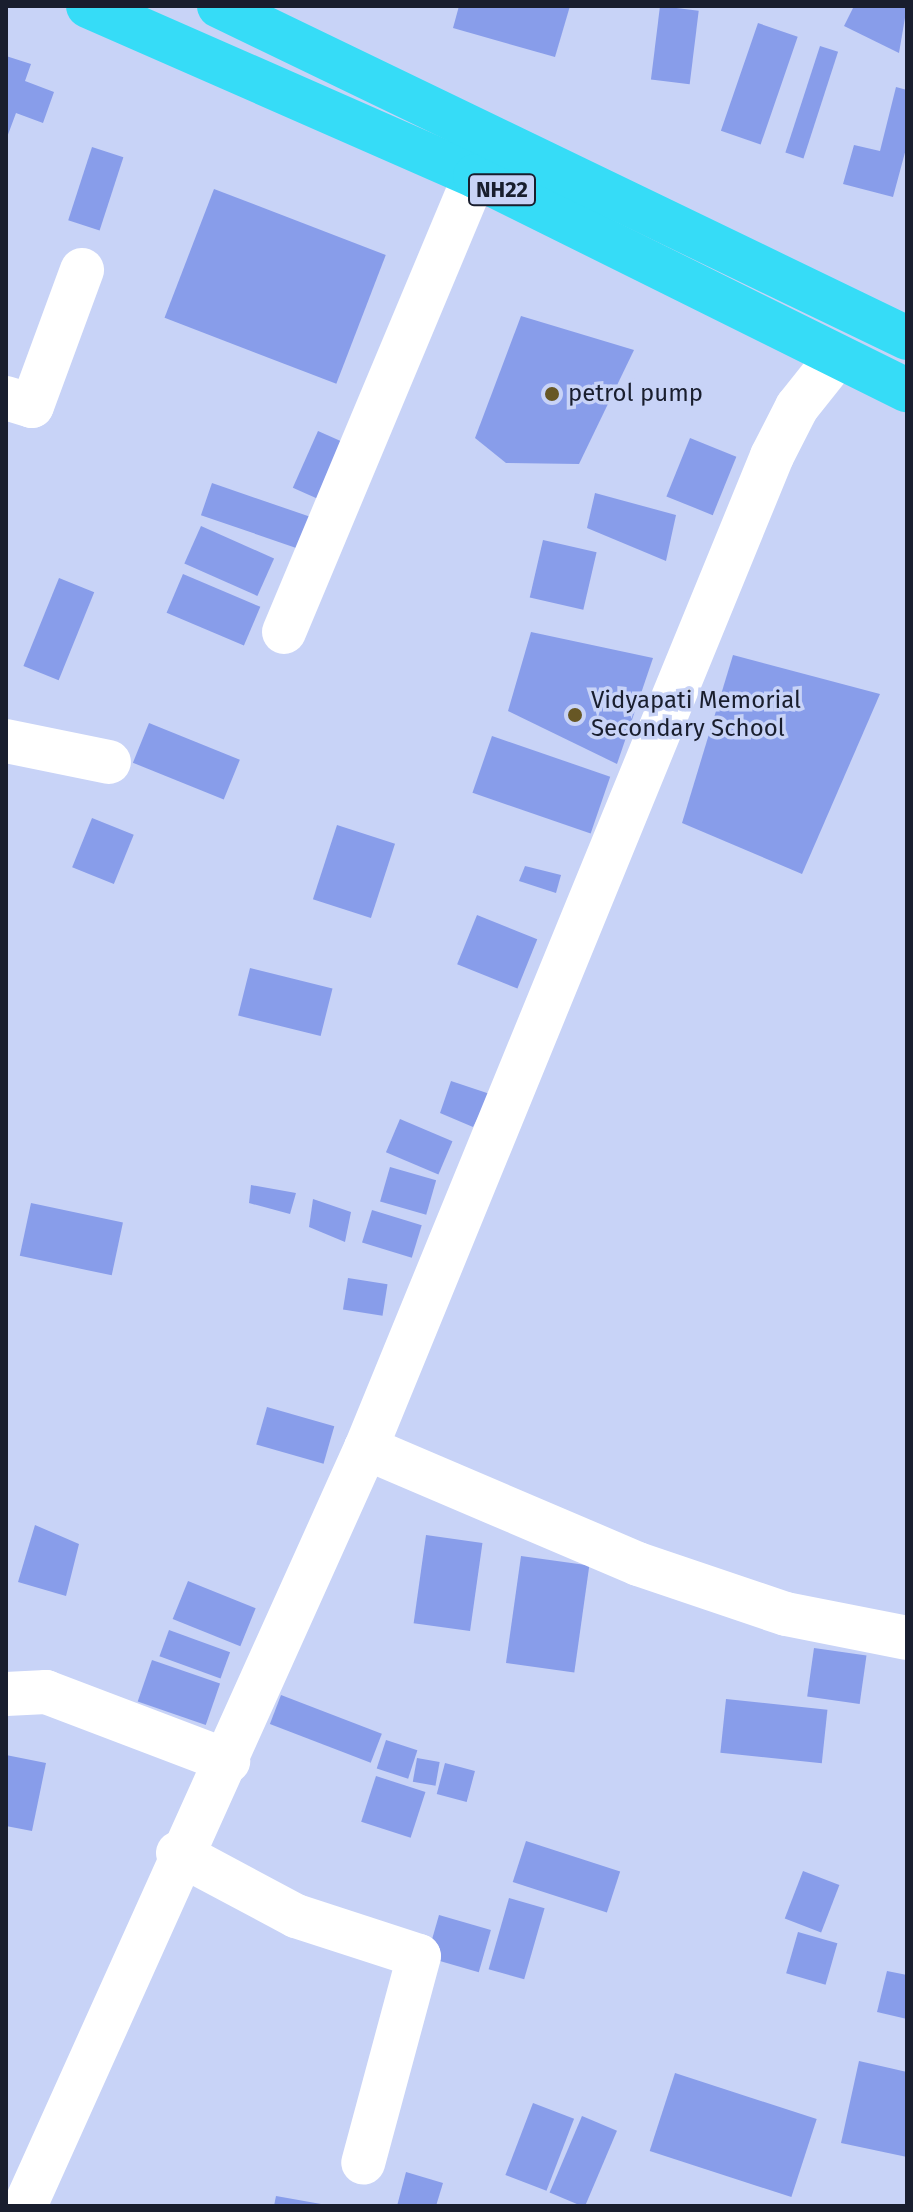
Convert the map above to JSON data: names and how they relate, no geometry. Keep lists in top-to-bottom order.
{
  "streets": {
    "highway": ["NH22"]
  },
  "places": ["petrol pump", "Vidyapati Memorial Secondary School"]
}
